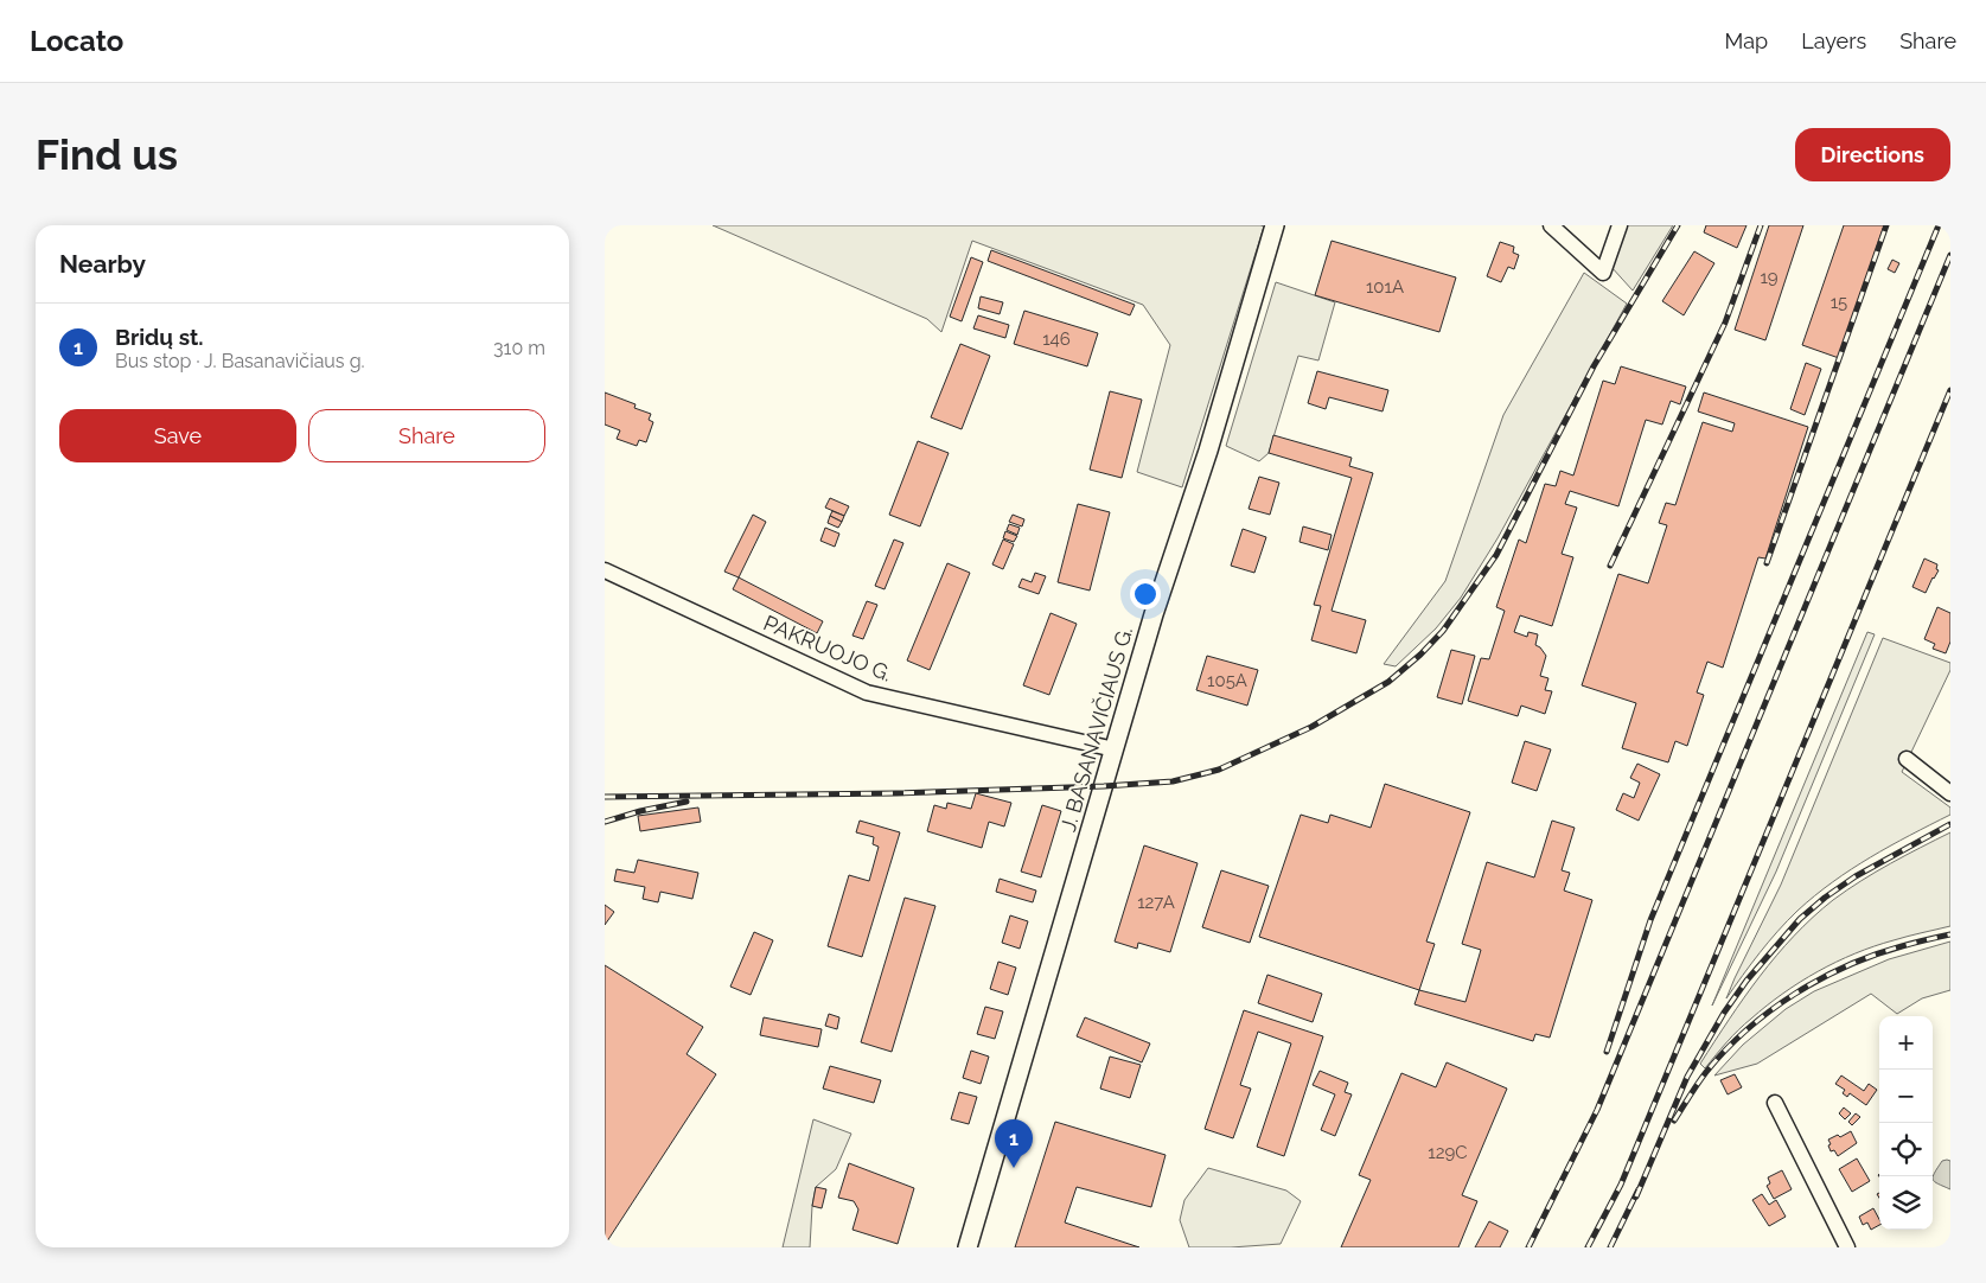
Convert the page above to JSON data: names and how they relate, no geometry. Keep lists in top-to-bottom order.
{
  "streets": {
    "main road": ["J. BASANAVIČIAUS G."],
    "street": ["PAKRUOJO G."]
  },
  "crossings": [
    ["PAKRUOJO G.", "J. BASANAVIČIAUS G."]
  ],
  "house_numbers": [
    "19",
    "101A",
    "15",
    "146",
    "105A",
    "127A",
    "129C"
  ],
  "page": {
    "header": "Locato",
    "nav": ["Map", "Layers", "Share"],
    "buttons": [
      "Directions",
      ["Save", "Share"]
    ],
    "title": "Find us",
    "heading": "Nearby",
    "list": [
      {
        "mark": "1",
        "name": "Bridų st.",
        "note": "Bus stop · J. Basanavičiaus g.",
        "value": "310 m"
      }
    ],
    "map_buttons": ["+", "−"],
    "pins": "1"
  }
}
